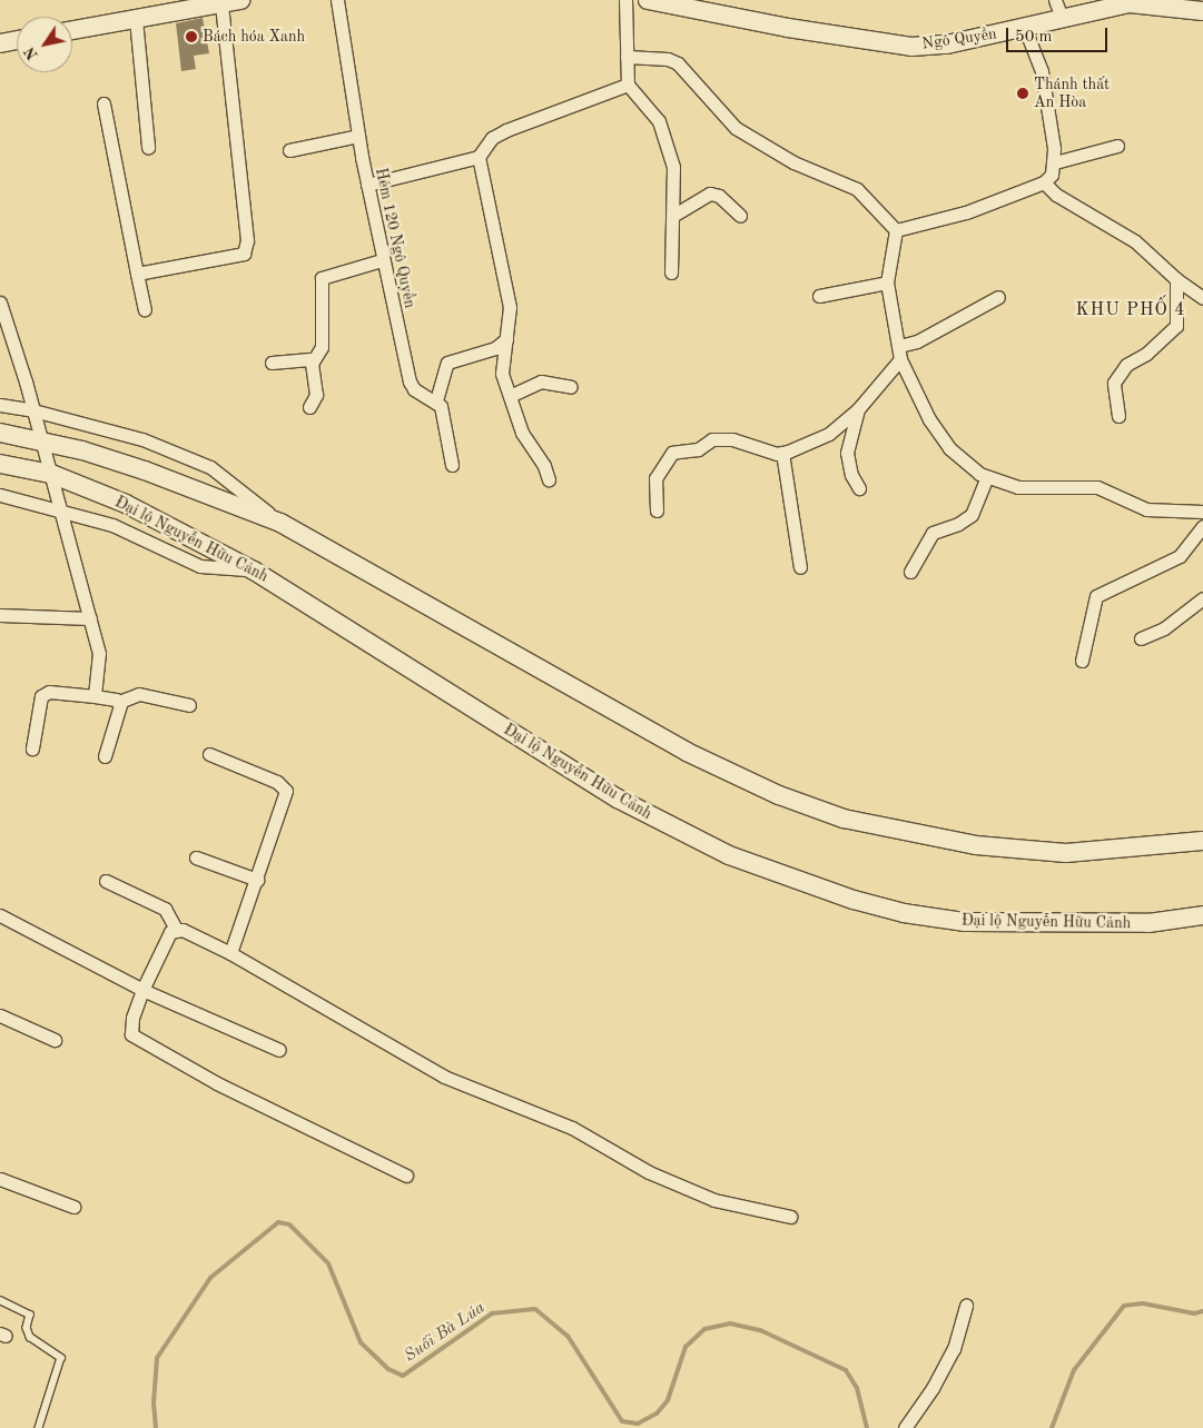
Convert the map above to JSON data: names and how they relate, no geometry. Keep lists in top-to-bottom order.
{
  "streets": {
    "main road": ["Ngô Quyền", "Đại lộ Nguyễn Hữu Cảnh"],
    "street": ["Hẻm 120 Ngô Quyền"]
  },
  "districts": ["KHU PHỐ 4"],
  "water": ["Suối Bà Lúa"],
  "places": ["Bách hóa Xanh", "Thánh thất An Hòa"],
  "scale_bar": "50 m",
  "north": "bottom left"
}
